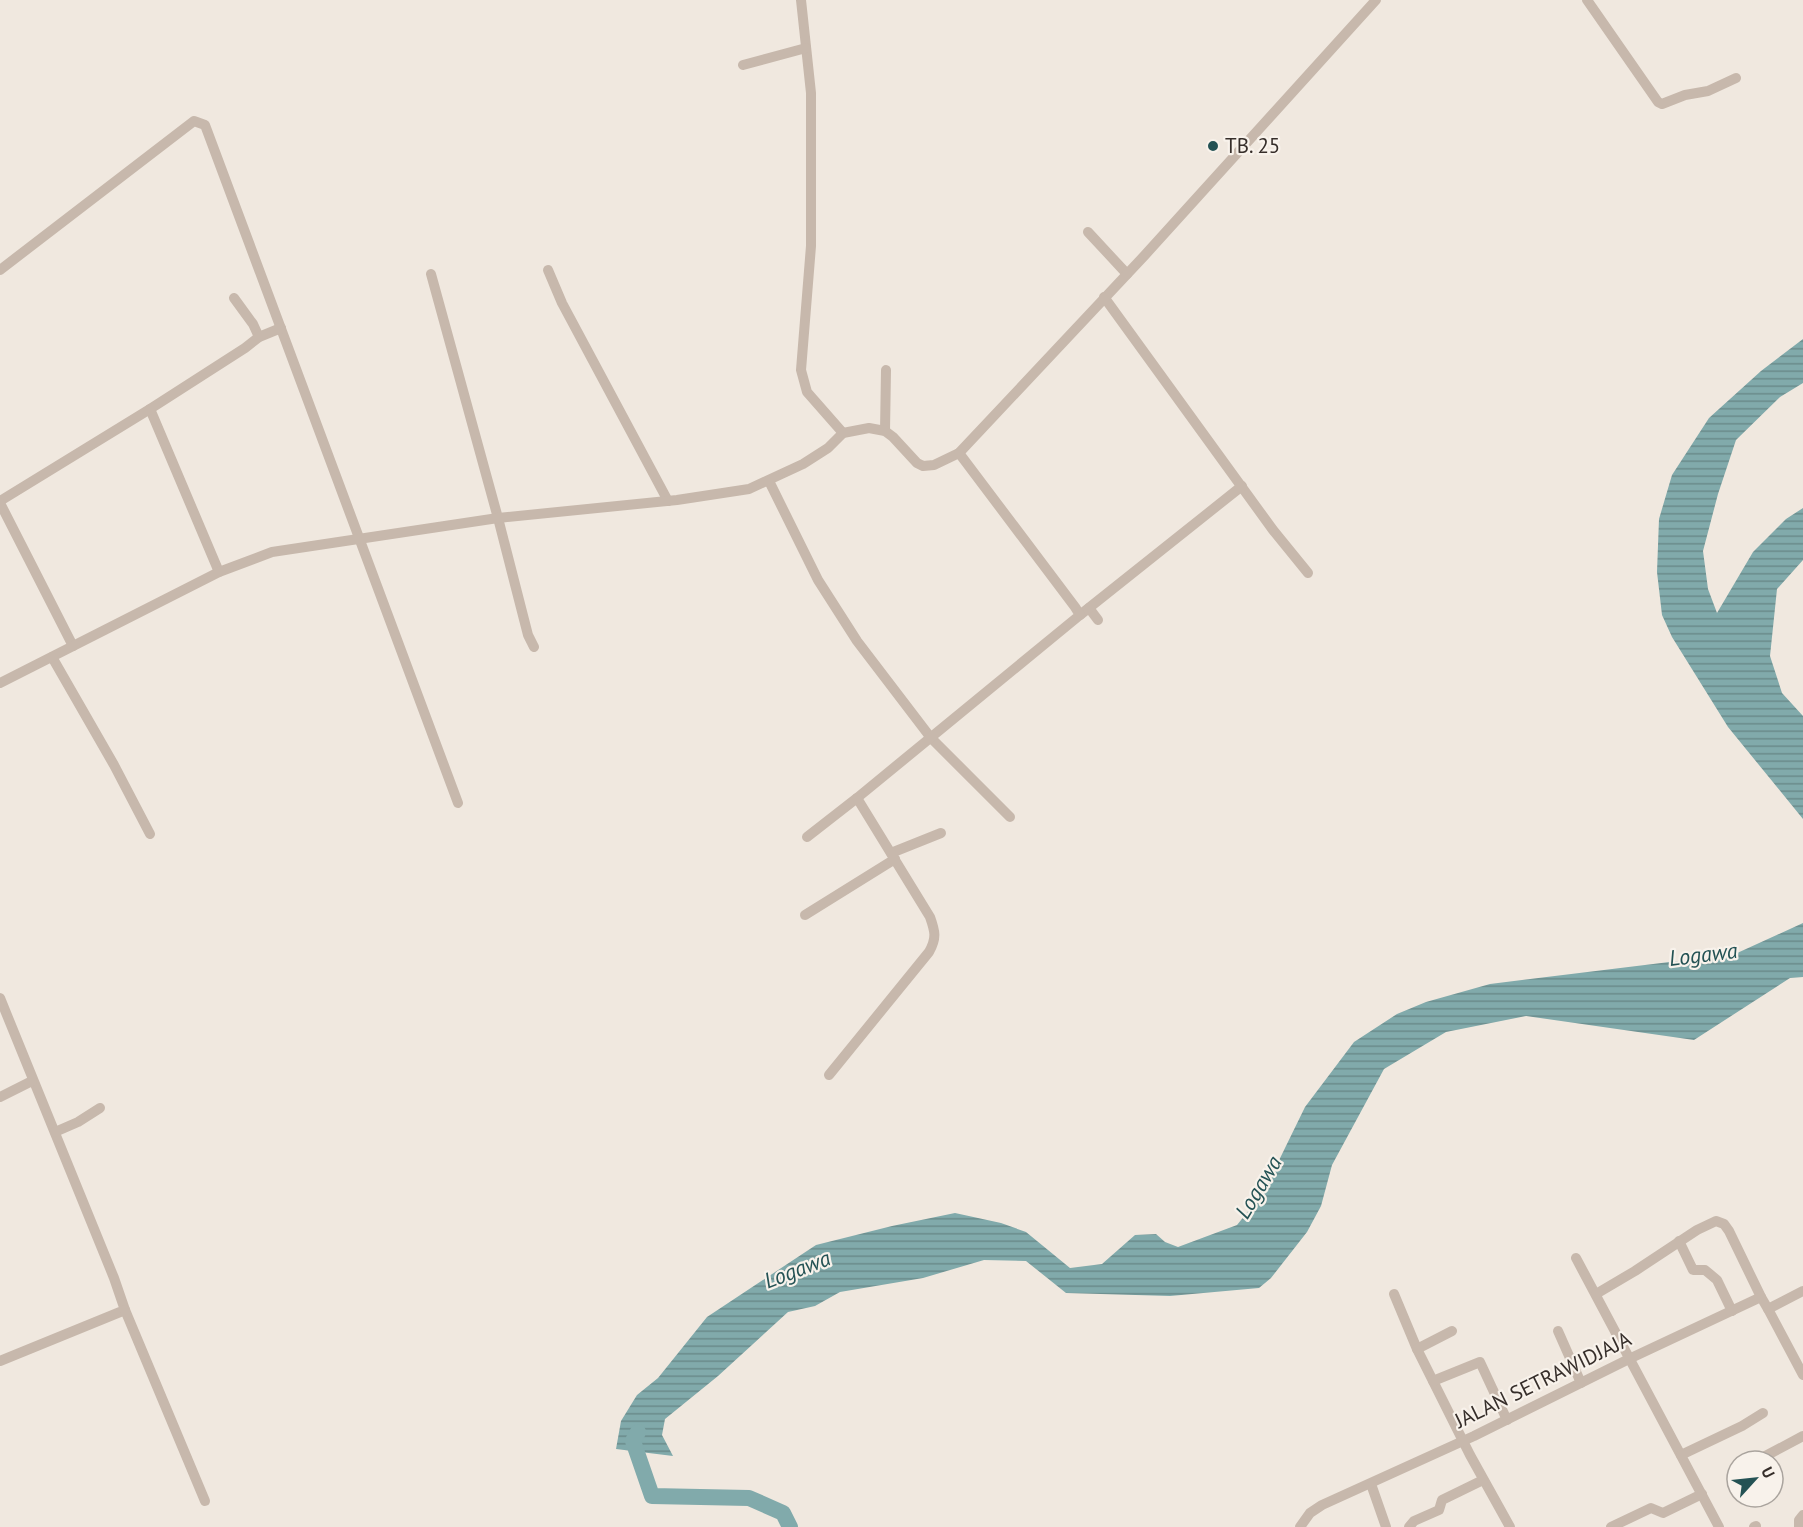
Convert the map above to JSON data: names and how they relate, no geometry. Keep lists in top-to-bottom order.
{
  "streets": {
    "street": ["JALAN SETRAWIDJAJA"]
  },
  "water": ["Logawa"],
  "places": ["TB. 25"],
  "north": "top right"
}
